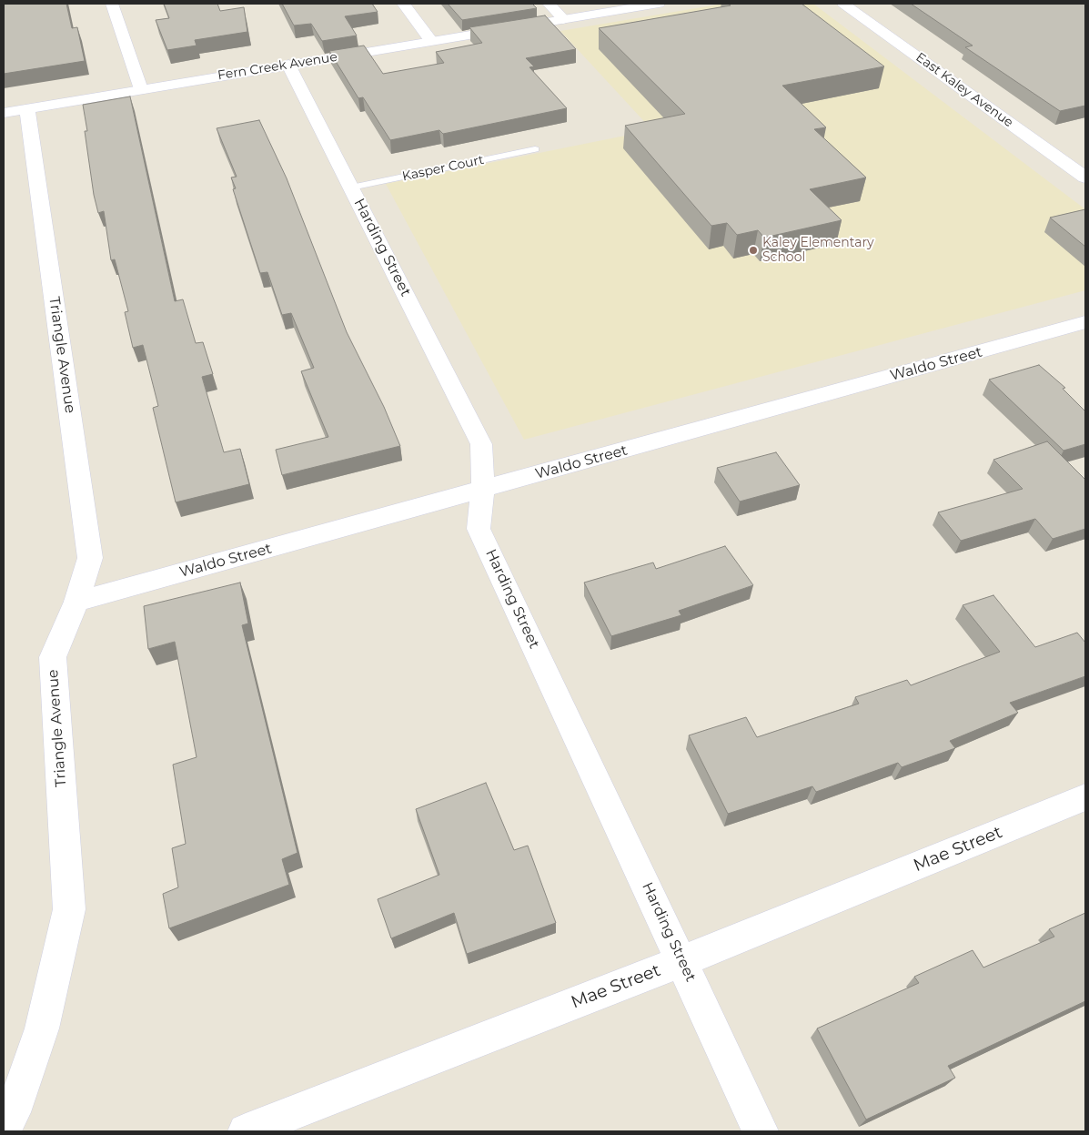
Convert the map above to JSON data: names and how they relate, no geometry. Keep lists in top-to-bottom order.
{
  "streets": {
    "street": [
      "Fern Creek Avenue",
      "East Kaley Avenue",
      "Harding Street",
      "Triangle Avenue",
      "Waldo Street",
      "Mae Street"
    ],
    "lane": ["Kasper Court"]
  },
  "crossings": [
    ["Fern Creek Avenue", "Harding Street"],
    ["Fern Creek Avenue", "Triangle Avenue"],
    ["Kasper Court", "Harding Street"],
    ["Harding Street", "Waldo Street"],
    ["Harding Street", "Mae Street"],
    ["Triangle Avenue", "Waldo Street"]
  ],
  "places": ["Kaley Elementary School"]
}
